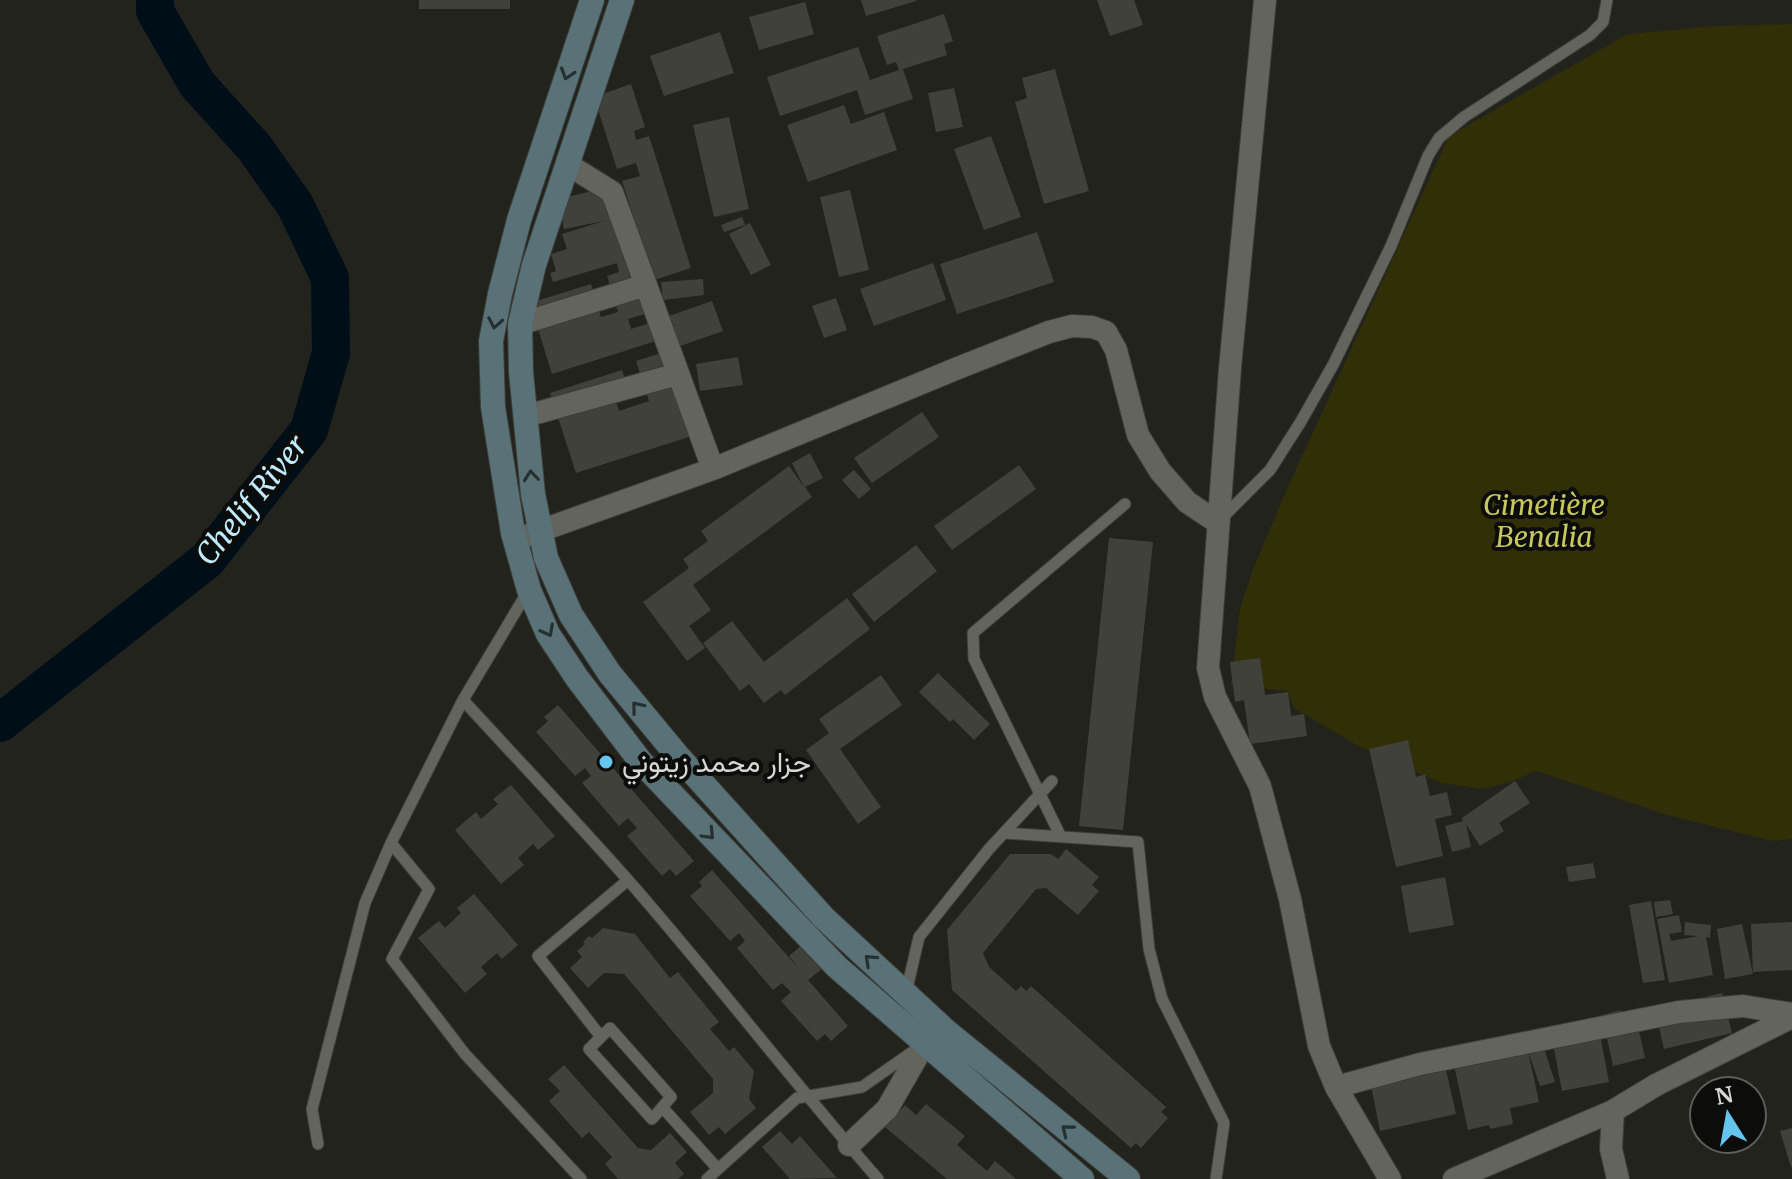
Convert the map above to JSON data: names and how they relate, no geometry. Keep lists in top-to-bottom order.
{
  "water": ["Chelif River"],
  "parks": ["Cimetière Benalia"],
  "places": ["جزار محمد زيتوني"],
  "north": "top"
}
